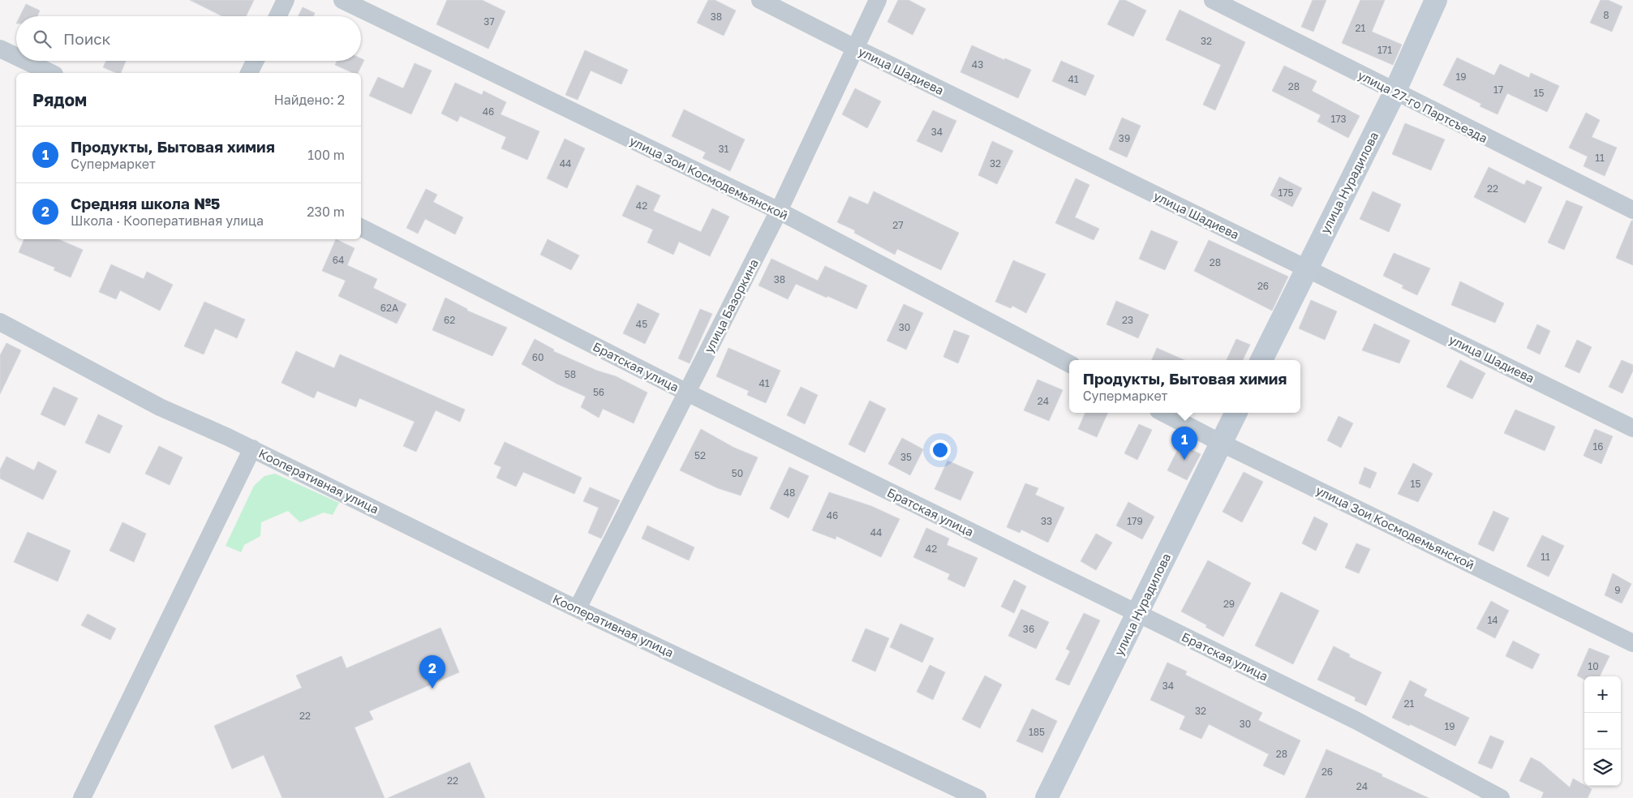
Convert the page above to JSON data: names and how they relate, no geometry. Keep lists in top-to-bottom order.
{
  "streets": {
    "street": [
      "улица Шадиева",
      "улица 27-го Партсъезда",
      "улица Зои Космодемьянской",
      "улица Нурадилова",
      "улица Базоркина",
      "Братская улица",
      "Кооперативная улица"
    ]
  },
  "crossings": [
    ["улица Шадиева", "улица Нурадилова"],
    ["улица Шадиева", "улица Базоркина"],
    ["улица 27-го Партсъезда", "улица Нурадилова"],
    ["улица Зои Космодемьянской", "улица Нурадилова"],
    ["улица Зои Космодемьянской", "улица Базоркина"],
    ["улица Нурадилова", "Братская улица"],
    ["улица Базоркина", "Братская улица"],
    ["улица Базоркина", "Кооперативная улица"]
  ],
  "house_numbers": [
    "8",
    "38",
    "37",
    "21",
    "32",
    "171",
    "43",
    "19",
    "41",
    "28",
    "17",
    "15",
    "46",
    "173",
    "34",
    "39",
    "31",
    "11",
    "44",
    "32",
    "22",
    "175",
    "42",
    "27",
    "64",
    "28",
    "38",
    "26",
    "62А",
    "62",
    "23",
    "45",
    "30",
    "60",
    "58",
    "41",
    "56",
    "24",
    "16",
    "52",
    "35",
    "50",
    "15",
    "48",
    "46",
    "33",
    "179",
    "44",
    "42",
    "11",
    "9",
    "29",
    "14",
    "36",
    "10",
    "34",
    "21",
    "32",
    "22",
    "30",
    "19",
    "185",
    "28",
    "26",
    "22",
    "24"
  ],
  "page": {
    "search": "Поиск",
    "heading": ["Рядом", "Найдено: 2"],
    "list": [
      {
        "mark": "1",
        "name": "Продукты, Бытовая химия",
        "note": "Супермаркет",
        "value": "100 m"
      },
      {
        "mark": "2",
        "name": "Средняя школа №5",
        "note": "Школа · Кооперативная улица",
        "value": "230 m"
      }
    ],
    "popup": ["Продукты, Бытовая химия", "Супермаркет"],
    "pins": ["1", "2"],
    "map_buttons": ["+", "−"]
  }
}
